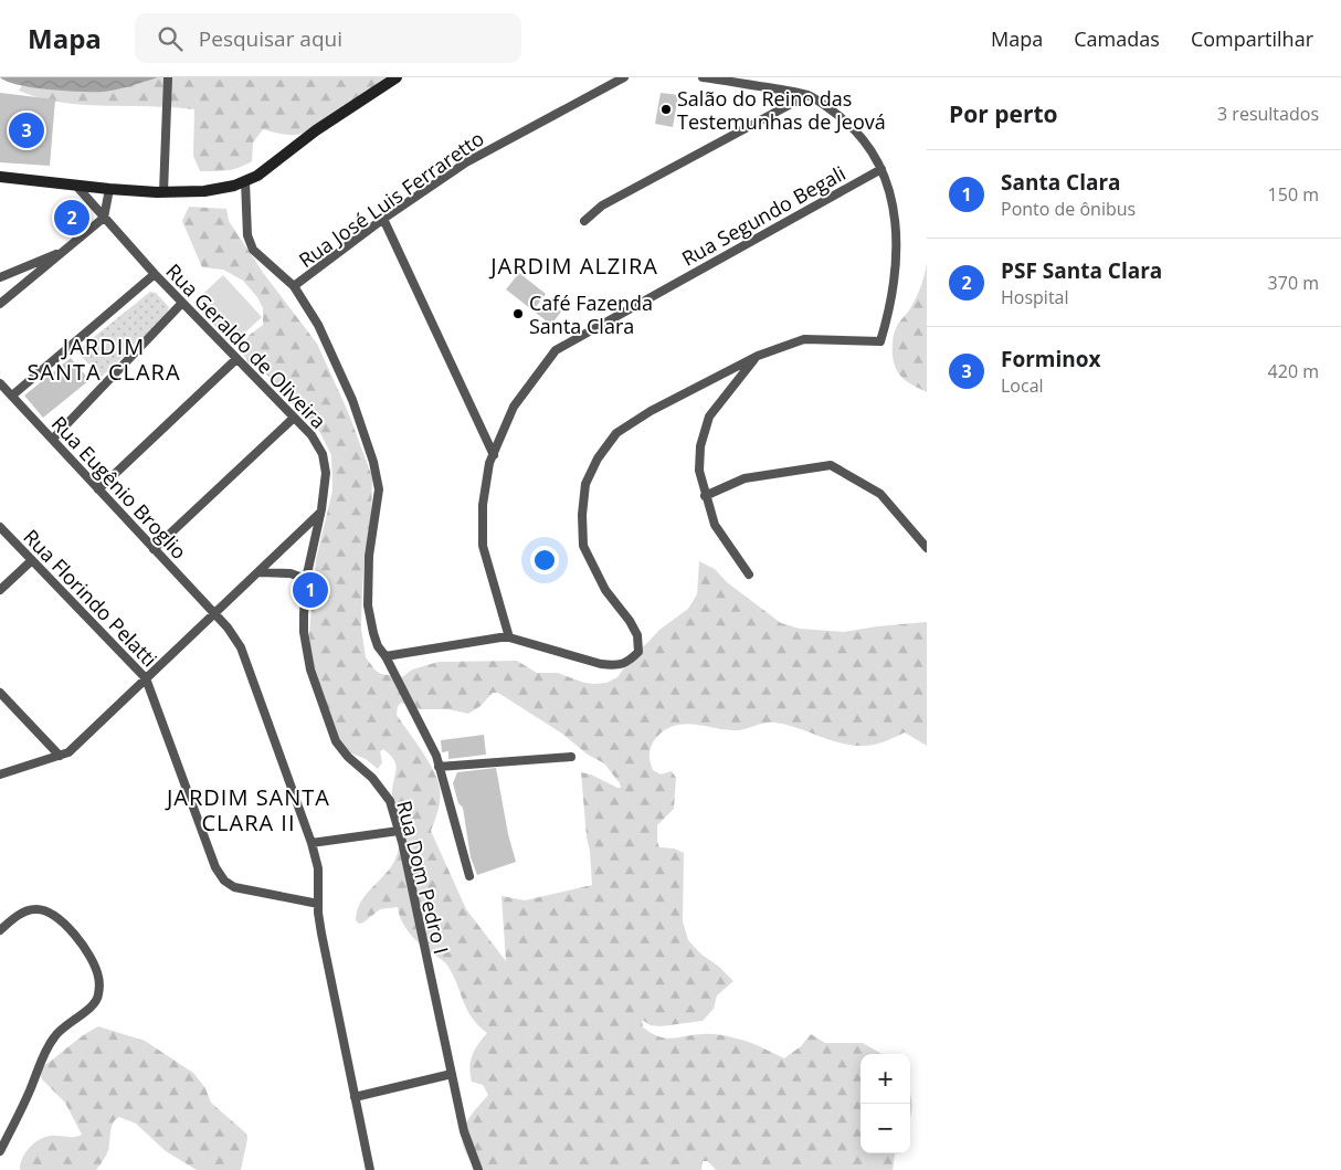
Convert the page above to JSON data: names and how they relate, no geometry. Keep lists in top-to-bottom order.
{
  "streets": {
    "street": [
      "Rua José Luis Ferraretto",
      "Rua Segundo Begali",
      "Rua Geraldo de Oliveira",
      "Rua Eugênio Broglio",
      "Rua Florindo Pelatti",
      "Rua Dom Pedro I"
    ]
  },
  "crossings": [
    ["Rua Geraldo de Oliveira", "Rua Dom Pedro I"],
    ["Rua Eugênio Broglio", "Rua Florindo Pelatti"]
  ],
  "districts": ["JARDIM ALZIRA", "JARDIM SANTA CLARA", "JARDIM SANTA CLARA II"],
  "places": ["Salão do Reino das Testemunhas de Jeová", "Café Fazenda Santa Clara"],
  "page": {
    "header": "Mapa",
    "search": "Pesquisar aqui",
    "nav": ["Mapa", "Camadas", "Compartilhar"],
    "heading": ["Por perto", "3 resultados"],
    "pins": ["3", "2", "1"],
    "list": [
      {
        "mark": "1",
        "name": "Santa Clara",
        "note": "Ponto de ônibus",
        "value": "150 m"
      },
      {
        "mark": "2",
        "name": "PSF Santa Clara",
        "note": "Hospital",
        "value": "370 m"
      },
      {
        "mark": "3",
        "name": "Forminox",
        "note": "Local",
        "value": "420 m"
      }
    ],
    "map_buttons": ["+", "−"]
  }
}
